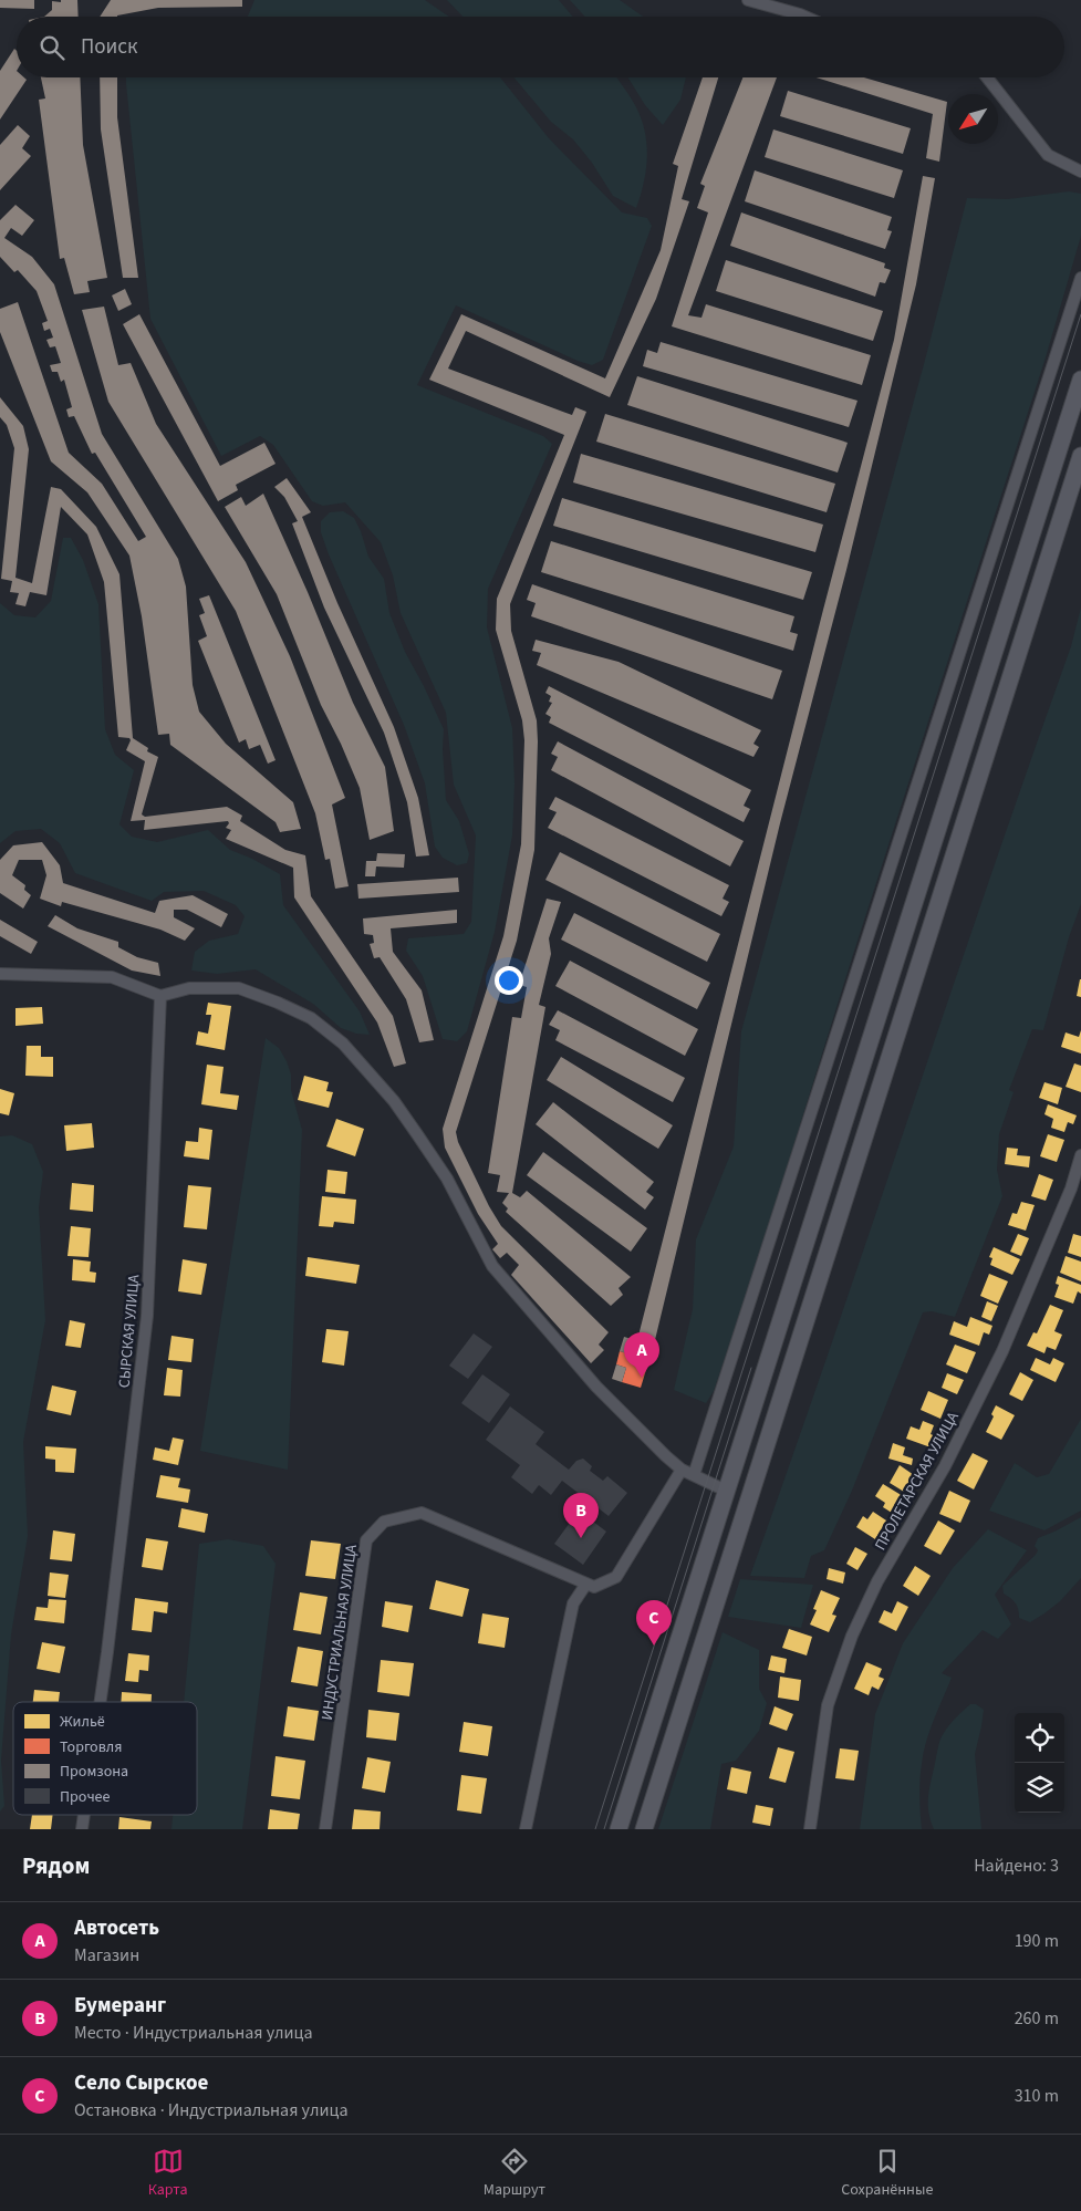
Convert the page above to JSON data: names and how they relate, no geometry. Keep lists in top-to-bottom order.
{
  "streets": {
    "street": ["СЫРСКАЯ УЛИЦА", "ПРОЛЕТАРСКАЯ УЛИЦА", "ИНДУСТРИАЛЬНАЯ УЛИЦА"]
  },
  "legend": [
    "Жильё",
    "Торговля",
    "Промзона",
    "Прочее"
  ],
  "north": "bottom left",
  "page": {
    "search": "Поиск",
    "pins": ["A", "B", "C"],
    "heading": ["Рядом", "Найдено: 3"],
    "list": [
      {
        "mark": "A",
        "name": "Автосеть",
        "note": "Магазин",
        "value": "190 m"
      },
      {
        "mark": "B",
        "name": "Бумеранг",
        "note": "Место · Индустриальная улица",
        "value": "260 m"
      },
      {
        "mark": "C",
        "name": "Село Сырское",
        "note": "Остановка · Индустриальная улица",
        "value": "310 m"
      }
    ],
    "nav": ["Карта", "Маршрут", "Сохранённые"]
  }
}
